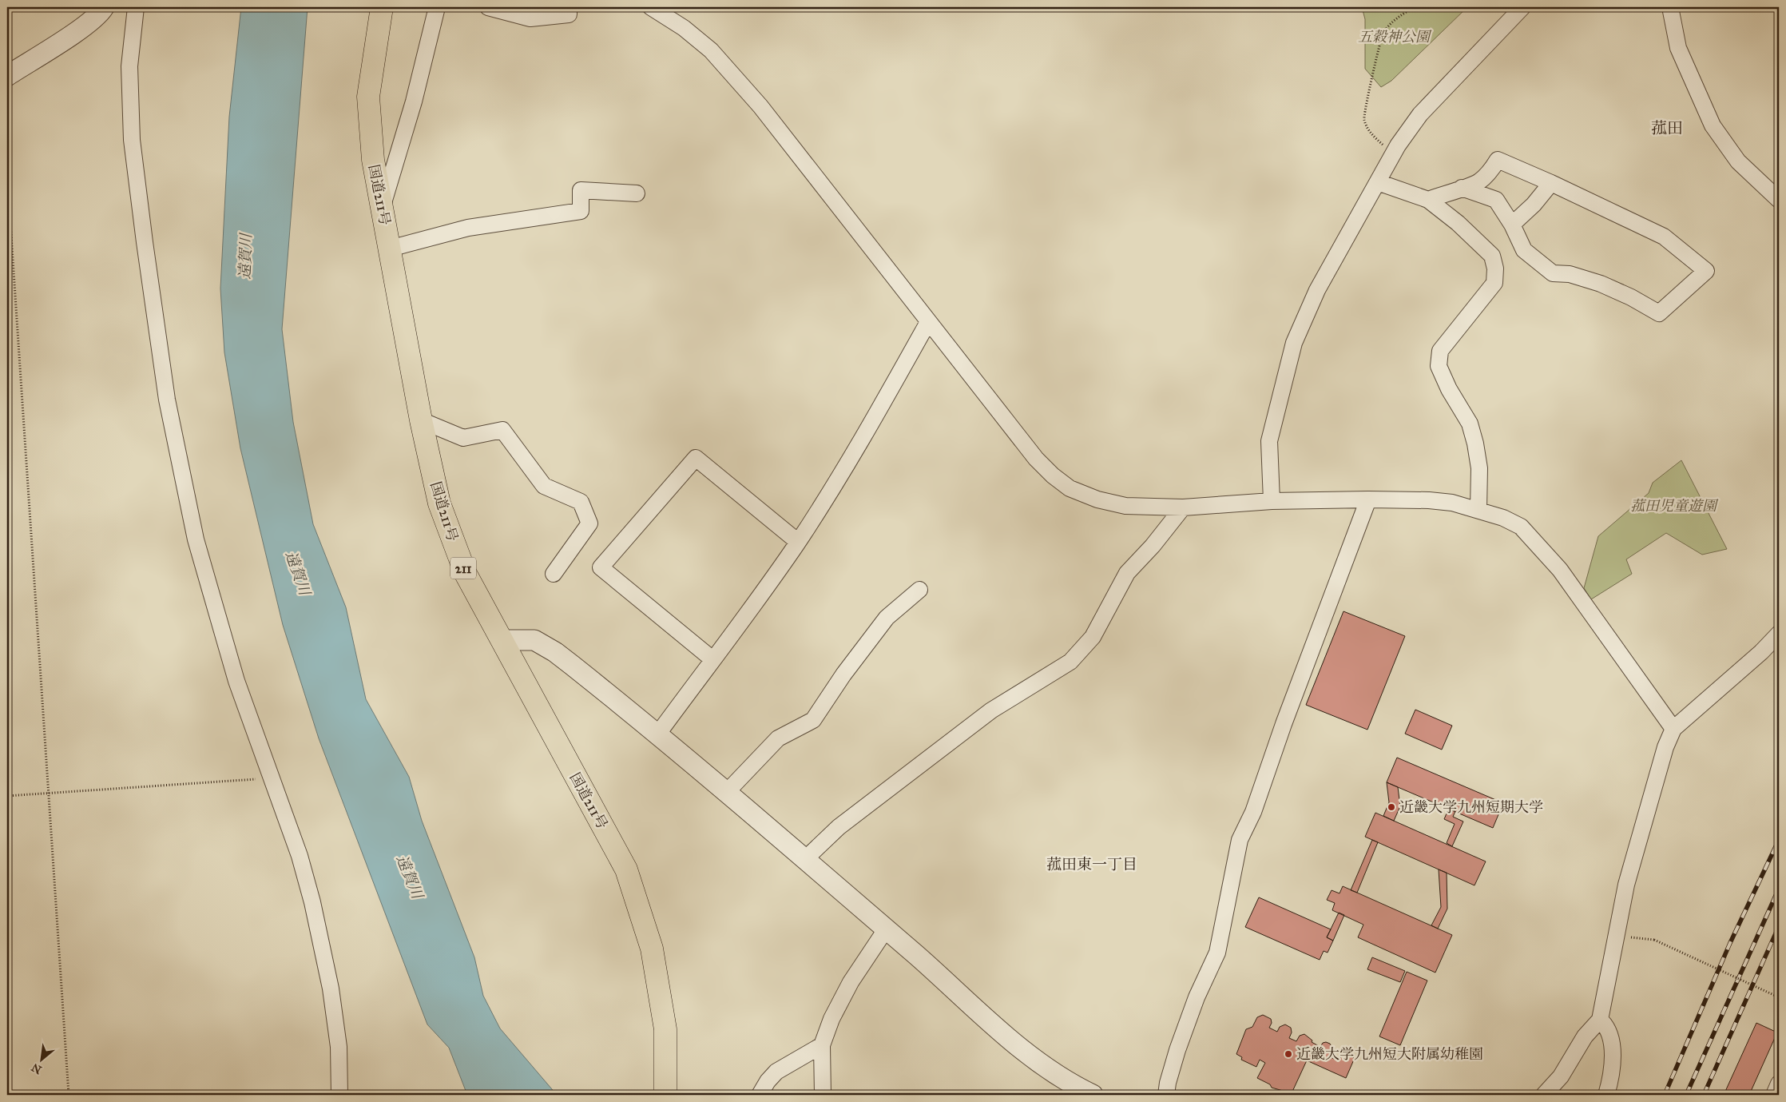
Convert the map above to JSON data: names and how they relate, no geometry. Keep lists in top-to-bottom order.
{
  "streets": {
    "highway": ["国道211号", "211"]
  },
  "districts": ["菰田", "菰田東一丁目"],
  "water": ["遠賀川"],
  "parks": ["五穀神公園", "菰田児童遊園"],
  "places": ["近畿大学九州短期大学", "近畿大学九州短大附属幼稚園"],
  "north": "bottom left"
}
